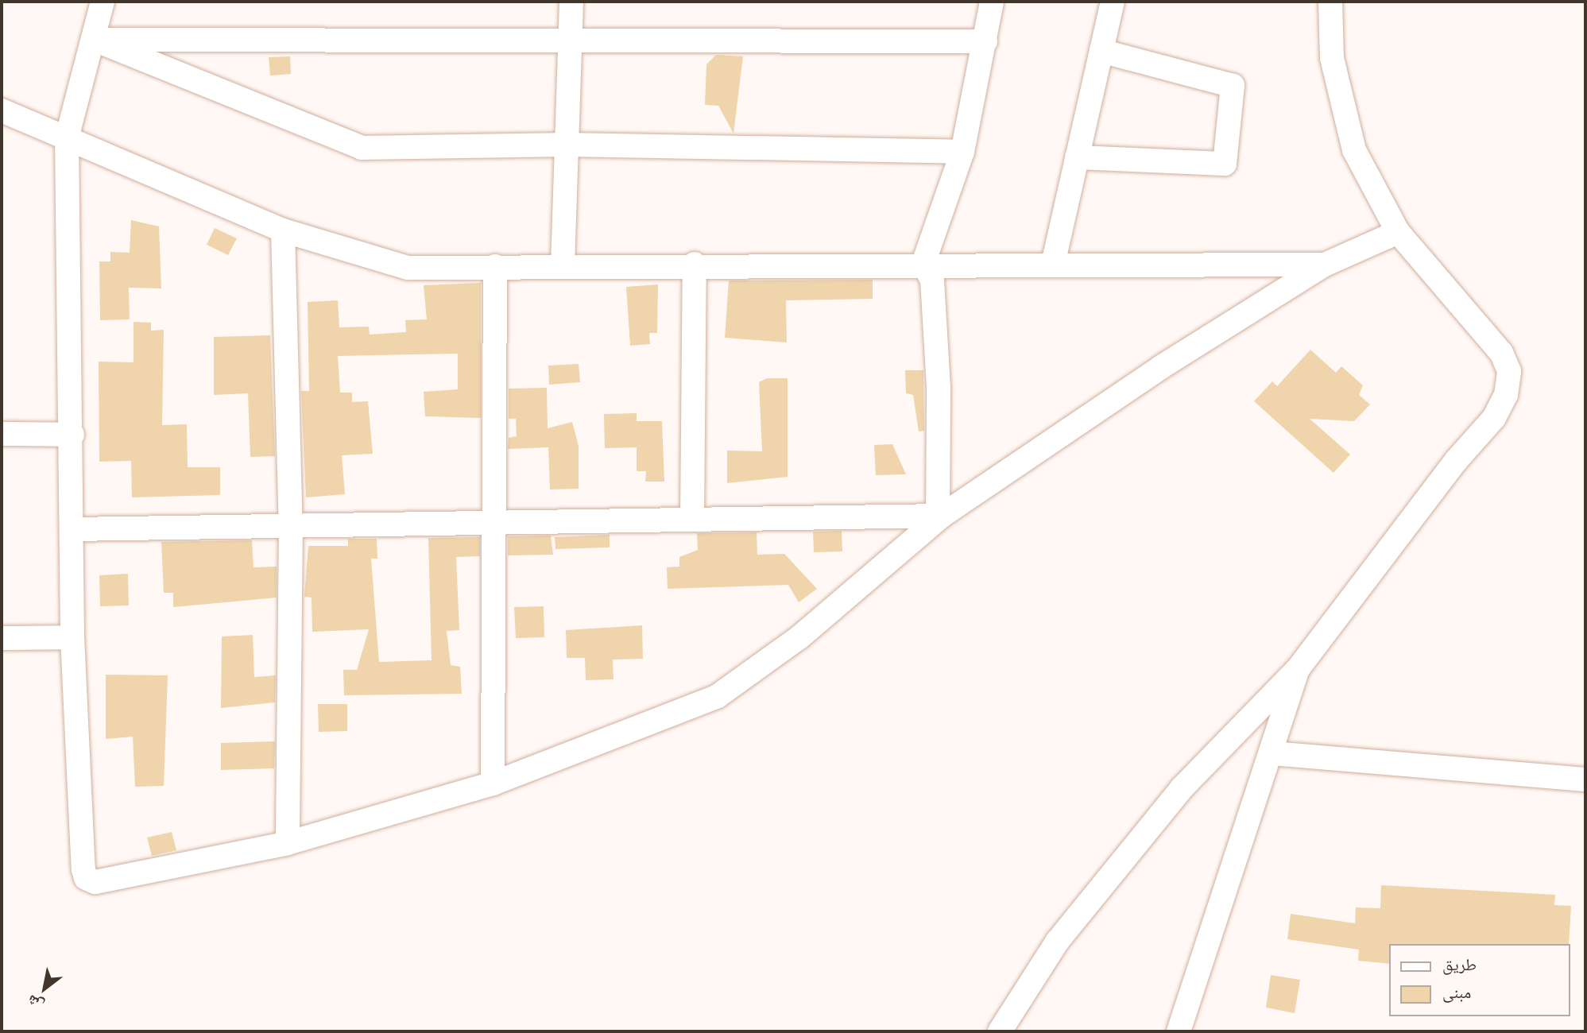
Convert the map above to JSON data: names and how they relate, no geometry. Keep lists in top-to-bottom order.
{
  "legend": ["طريق", "مبنى"],
  "north": "bottom left"
}
